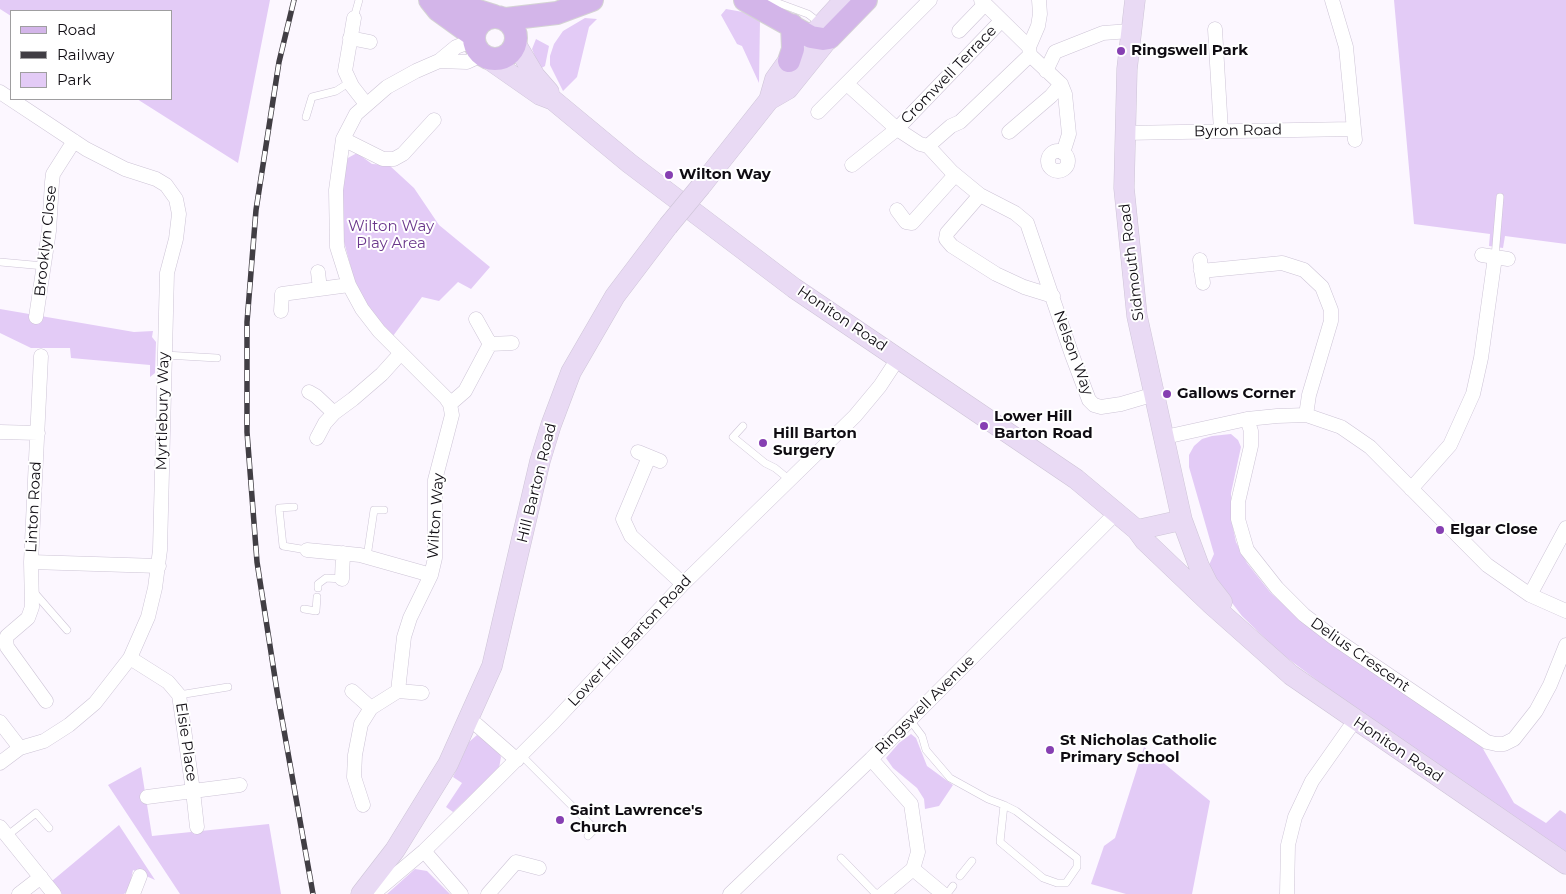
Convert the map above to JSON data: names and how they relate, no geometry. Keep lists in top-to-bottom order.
{
  "streets": {
    "main road": ["Sidmouth Road", "Honiton Road", "Hill Barton Road"],
    "street": [
      "Cromwell Terrace",
      "Byron Road",
      "Brooklyn Close",
      "Nelson Way",
      "Myrtlebury Way",
      "Linton Road",
      "Wilton Way",
      "Lower Hill Barton Road",
      "Delius Crescent",
      "Ringswell Avenue",
      "Elsie Place"
    ]
  },
  "crossings": [
    ["Byron Road", "Sidmouth Road"],
    ["Brooklyn Close", "Myrtlebury Way"],
    ["Sidmouth Road", "Honiton Road"],
    ["Sidmouth Road", "Nelson Way"],
    ["Honiton Road", "Lower Hill Barton Road"],
    ["Honiton Road", "Ringswell Avenue"],
    ["Myrtlebury Way", "Linton Road"],
    ["Myrtlebury Way", "Elsie Place"]
  ],
  "parks": ["Wilton Way Play Area"],
  "places": [
    "Ringswell Park",
    "Wilton Way",
    "Gallows Corner",
    "Lower Hill Barton Road",
    "Hill Barton Surgery",
    "Elgar Close",
    "St Nicholas Catholic Primary School",
    "Saint Lawrence's Church"
  ],
  "legend": ["Road", "Railway", "Park"]
}
